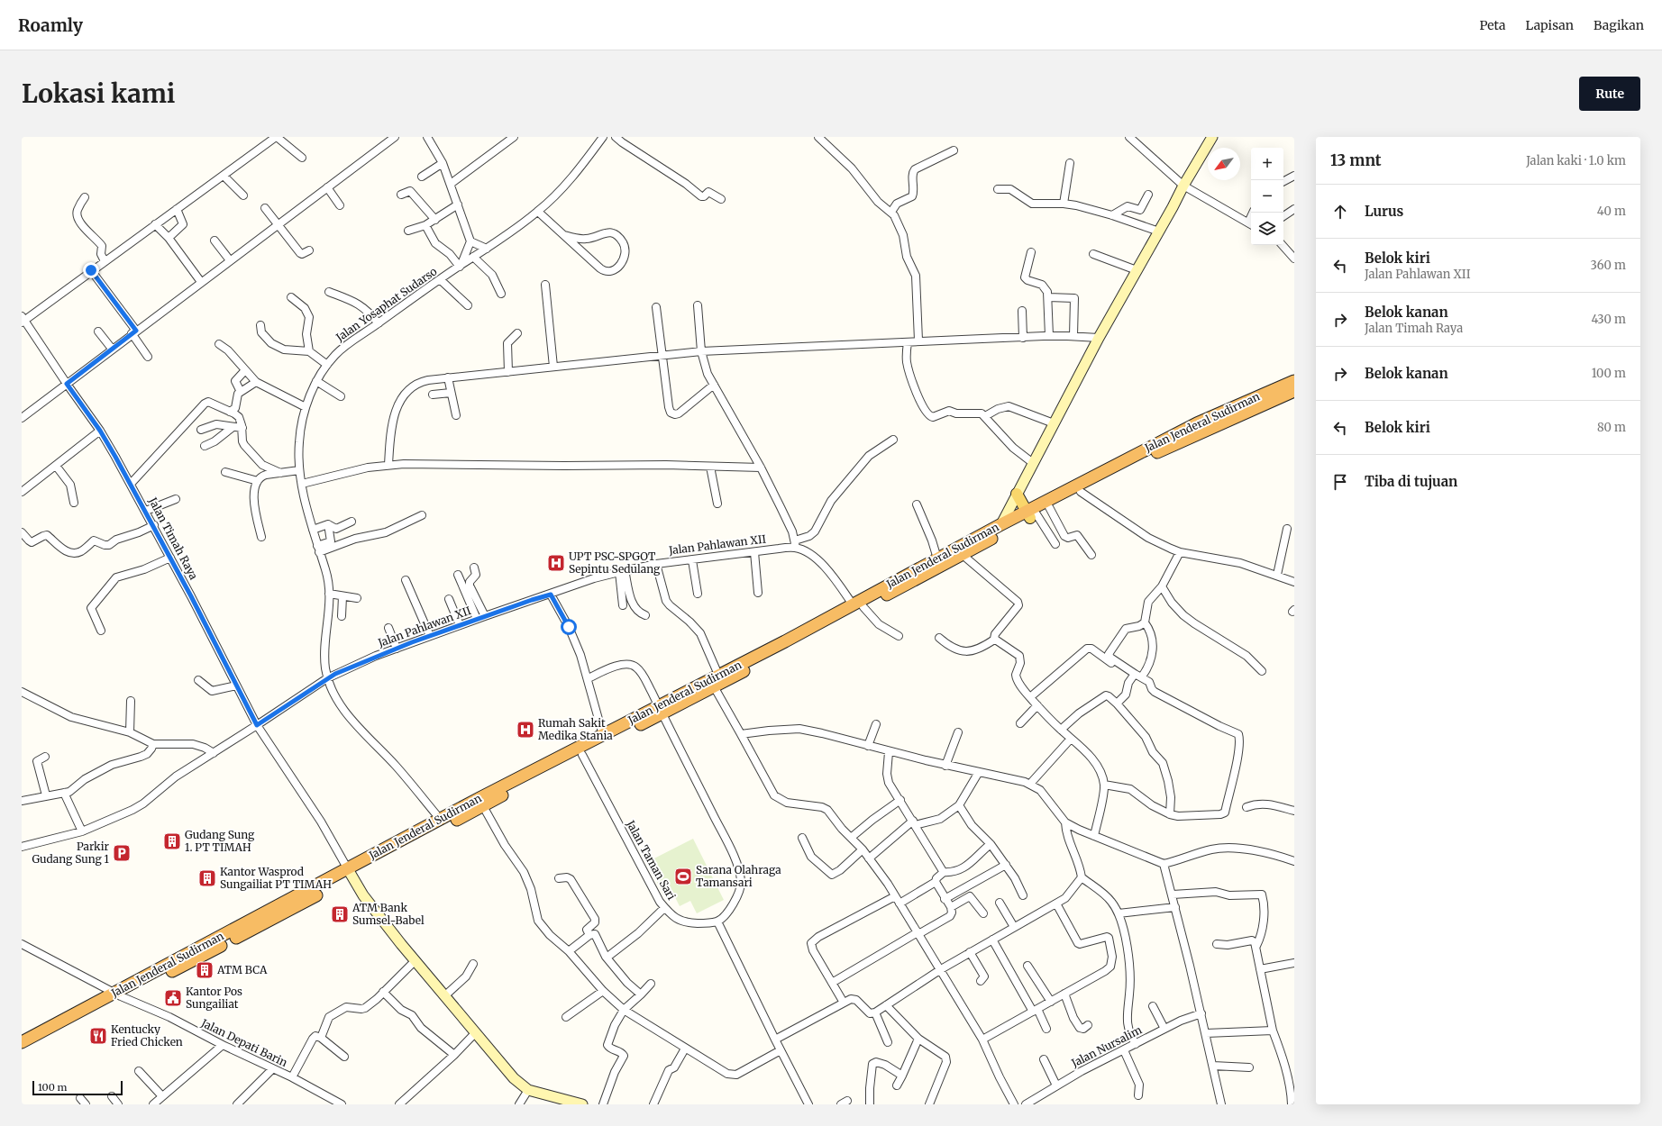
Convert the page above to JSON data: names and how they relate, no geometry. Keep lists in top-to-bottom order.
{
  "streets": {
    "highway": ["Jalan Jenderal Sudirman"],
    "street": [
      "Jalan Yosaphat Sudarso",
      "Jalan Timah Raya",
      "Jalan Pahlawan XII",
      "Jalan Taman Sari",
      "Jalan Depati Barin",
      "Jalan Nursalim"
    ]
  },
  "crossings": [
    ["Jalan Yosaphat Sudarso", "Jalan Jenderal Sudirman"],
    ["Jalan Yosaphat Sudarso", "Jalan Pahlawan XII"],
    ["Jalan Jenderal Sudirman", "Jalan Timah Raya"],
    ["Jalan Jenderal Sudirman", "Jalan Pahlawan XII"],
    ["Jalan Jenderal Sudirman", "Jalan Taman Sari"],
    ["Jalan Jenderal Sudirman", "Jalan Depati Barin"],
    ["Jalan Timah Raya", "Jalan Pahlawan XII"]
  ],
  "places": {
    "hospital": ["UPT PSC-SPGOT Sepintu Sedulang", "Rumah Sakit Medika Stania"],
    "building": [
      "Gudang Sung 1. PT TIMAH",
      "Kantor Wasprod Sungailiat PT TIMAH",
      "ATM Bank Sumsel-Babel",
      "ATM BCA"
    ],
    "parking": ["Parkir Gudang Sung 1"],
    "sports": ["Sarana Olahraga Tamansari"],
    "public building": ["Kantor Pos Sungailiat"],
    "restaurant": ["Kentucky Fried Chicken"]
  },
  "scale_bar": "100 m",
  "north": "bottom left",
  "page": {
    "header": "Roamly",
    "nav": ["Peta", "Lapisan", "Bagikan"],
    "buttons": "Rute",
    "title": "Lokasi kami",
    "heading": ["13 mnt", "Jalan kaki · 1.0 km"],
    "map_buttons": ["+", "−"],
    "list": [
      ["Lurus", "40 m"],
      ["Belok kiri", "Jalan Pahlawan XII", "360 m"],
      ["Belok kanan", "Jalan Timah Raya", "430 m"],
      ["Belok kanan", "100 m"],
      ["Belok kiri", "80 m"],
      "Tiba di tujuan"
    ],
    "scale": "100 m"
  }
}
